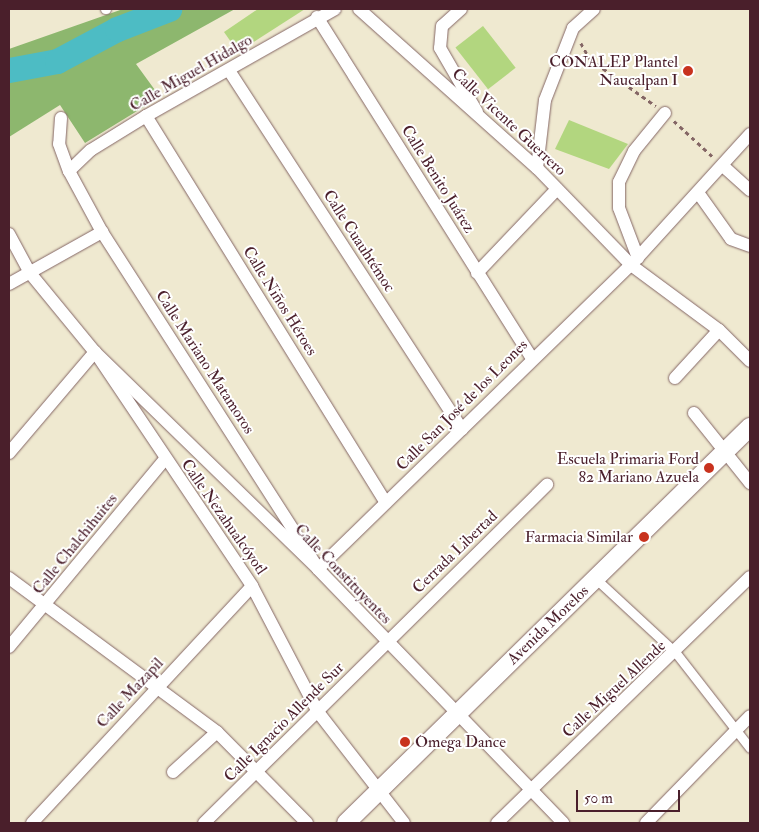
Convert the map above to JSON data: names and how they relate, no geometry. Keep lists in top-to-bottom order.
{
  "streets": {
    "main road": ["Avenida Morelos"],
    "street": [
      "Calle Miguel Hidalgo",
      "Calle Vicente Guerrero",
      "Calle Benito Juárez",
      "Calle Cuauhtémoc",
      "Calle Niños Héroes",
      "Calle Mariano Matamoros",
      "Calle San José de los Leones",
      "Calle Nezahualcóyotl",
      "Calle Chalchihuites",
      "Cerrada Libertad",
      "Calle Constituyentes",
      "Calle Miguel Allende",
      "Calle Mazapil",
      "Calle Ignacio Allende Sur"
    ]
  },
  "crossings": [
    ["Calle Miguel Hidalgo", "Calle Benito Juárez"],
    ["Calle Miguel Hidalgo", "Calle Cuauhtémoc"],
    ["Calle Miguel Hidalgo", "Calle Niños Héroes"],
    ["Calle Miguel Hidalgo", "Calle Mariano Matamoros"],
    ["Calle Vicente Guerrero", "Calle San José de los Leones"],
    ["Calle Benito Juárez", "Calle San José de los Leones"],
    ["Calle Cuauhtémoc", "Calle San José de los Leones"],
    ["Calle Niños Héroes", "Calle San José de los Leones"],
    ["Calle Mariano Matamoros", "Calle San José de los Leones"],
    ["Calle Mariano Matamoros", "Calle Constituyentes"],
    ["Calle San José de los Leones", "Calle Constituyentes"],
    ["Calle Nezahualcóyotl", "Calle Chalchihuites"],
    ["Calle Nezahualcóyotl", "Calle Constituyentes"],
    ["Calle Nezahualcóyotl", "Avenida Morelos"],
    ["Calle Nezahualcóyotl", "Calle Mazapil"],
    ["Calle Nezahualcóyotl", "Calle Ignacio Allende Sur"],
    ["Cerrada Libertad", "Calle Constituyentes"],
    ["Cerrada Libertad", "Calle Ignacio Allende Sur"],
    ["Calle Constituyentes", "Avenida Morelos"],
    ["Calle Constituyentes", "Calle Miguel Allende"],
    ["Calle Constituyentes", "Calle Ignacio Allende Sur"]
  ],
  "places": [
    "CONALEP Plantel Naucalpan I",
    "Escuela Primaria Ford 82 Mariano Azuela",
    "Farmacia Similar",
    "Omega Dance"
  ],
  "scale_bar": "50 m"
}
